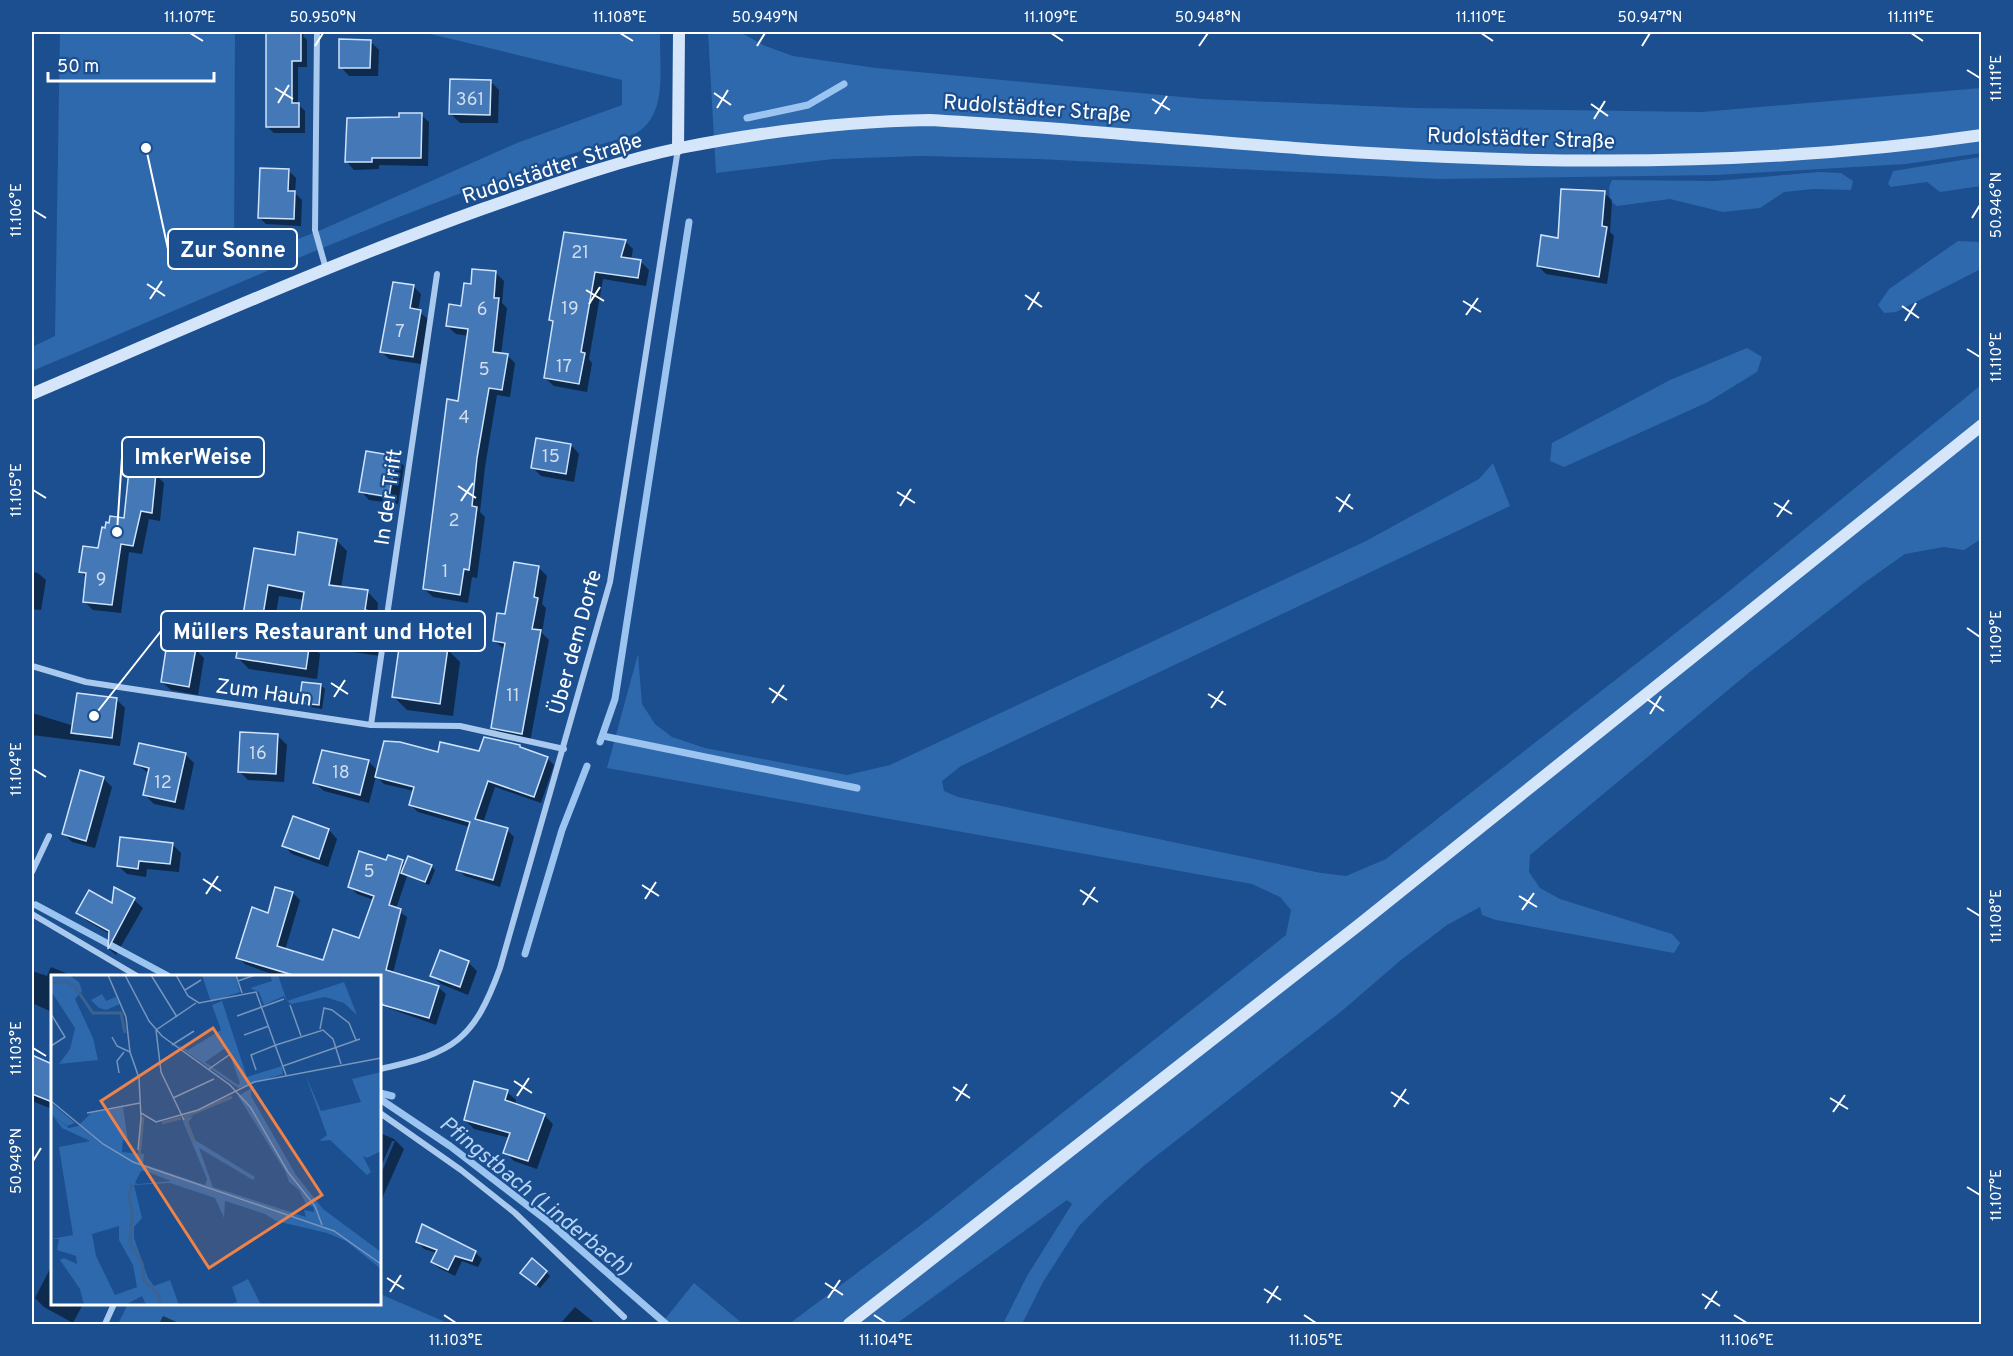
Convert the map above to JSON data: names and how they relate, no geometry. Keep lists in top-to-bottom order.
{
  "streets": {
    "street": [
      "Rudolstädter Straße",
      "In der Trift",
      "Über dem Dorfe",
      "Zum Haun"
    ]
  },
  "crossings": [
    ["Rudolstädter Straße", "Über dem Dorfe"],
    ["In der Trift", "Zum Haun"],
    ["Über dem Dorfe", "Zum Haun"]
  ],
  "water": ["Pfingstbach (Linderbach)"],
  "places": ["Zur Sonne", "ImkerWeise", "Müllers Restaurant und Hotel"],
  "house_numbers": [
    "361",
    "21",
    "19",
    "6",
    "7",
    "17",
    "5",
    "4",
    "15",
    "2",
    "1",
    "9",
    "11",
    "16",
    "18",
    "12",
    "5"
  ],
  "scale_bar": "50 m",
  "coordinates": [
    "11.107°E",
    "50.950°N",
    "11.108°E",
    "50.949°N",
    "11.109°E",
    "50.948°N",
    "11.110°E",
    "50.947°N",
    "11.111°E",
    "50.946°N",
    "11.106°E",
    "11.105°E",
    "11.104°E",
    "11.103°E"
  ]
}
